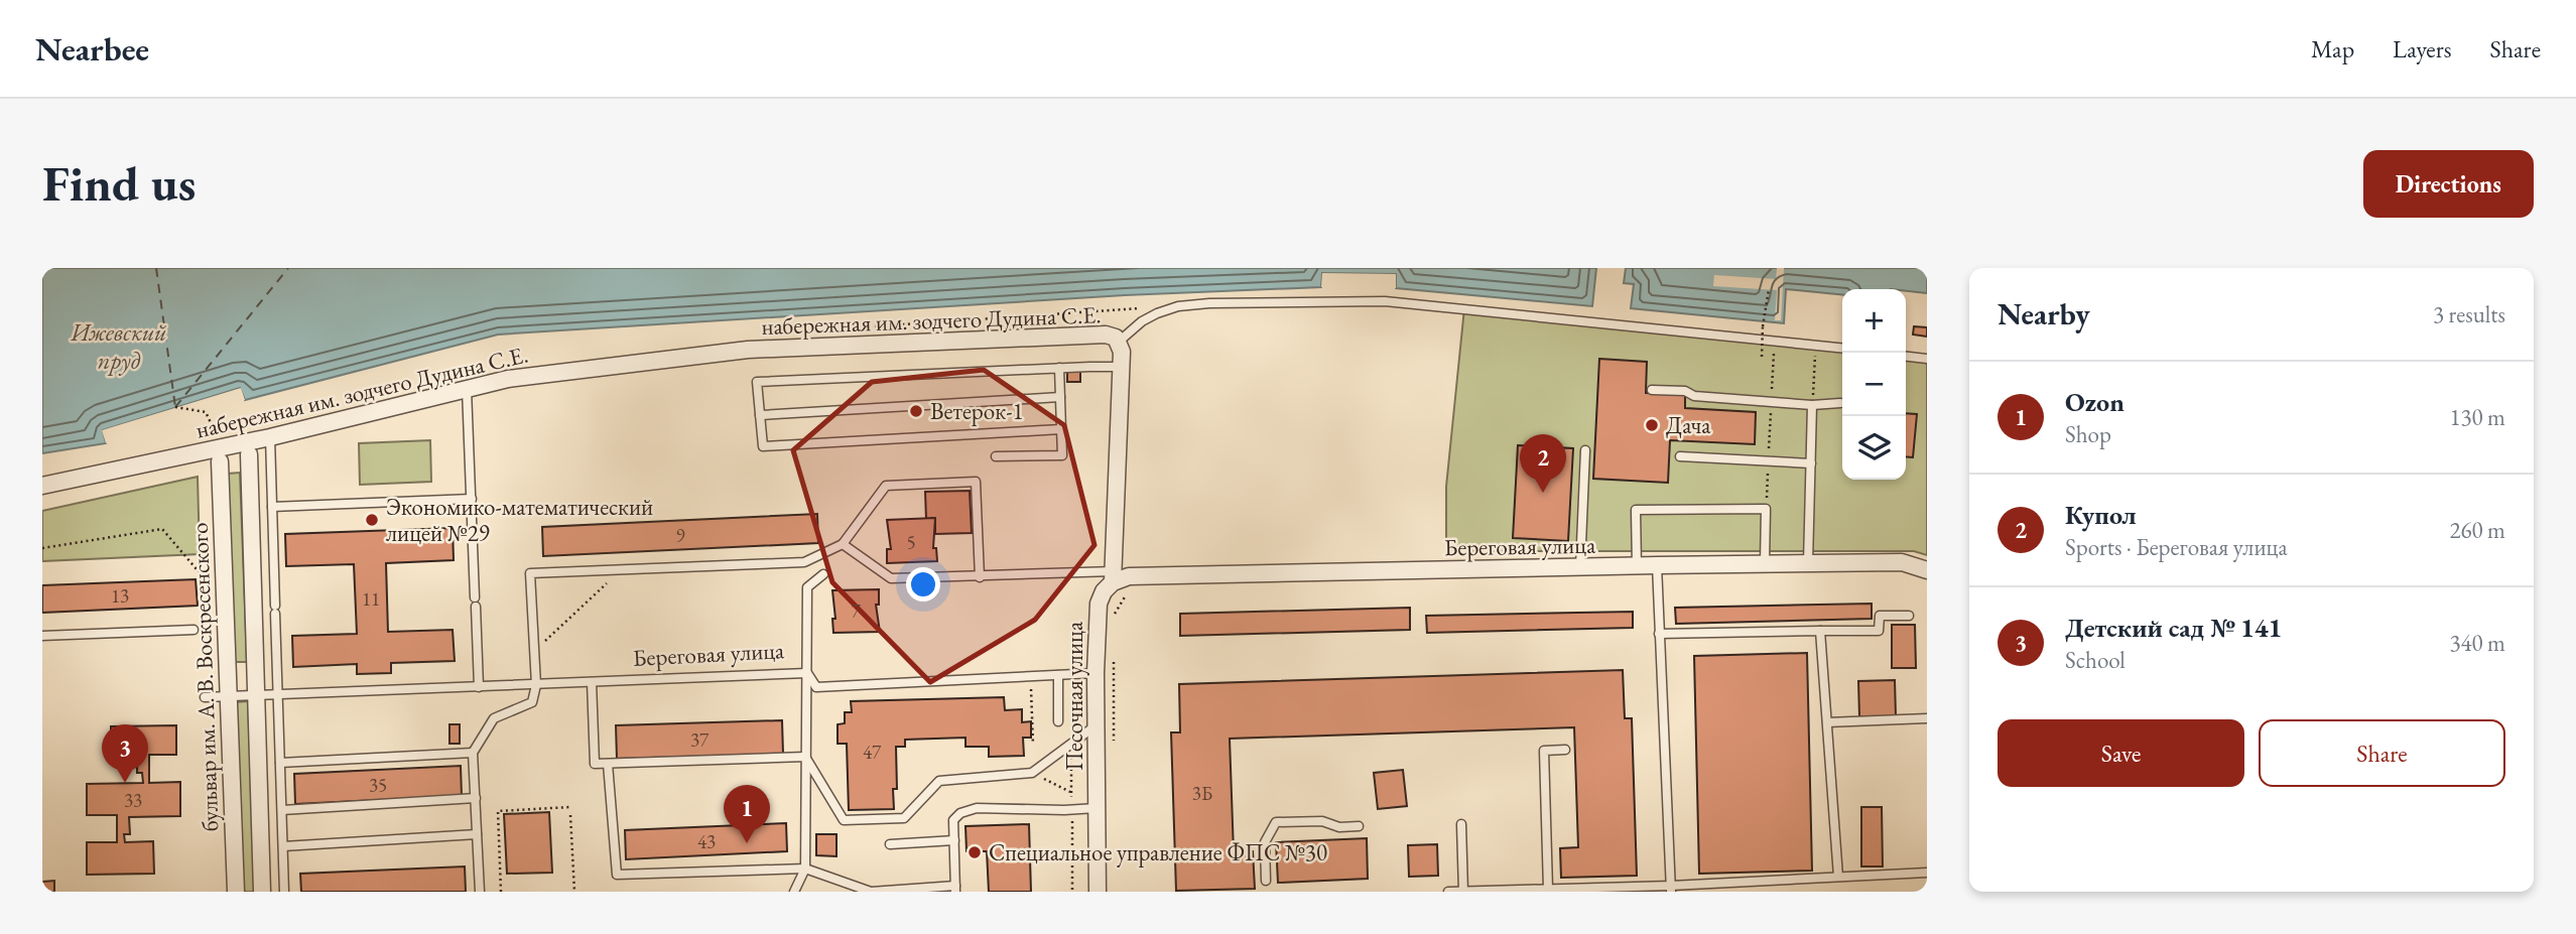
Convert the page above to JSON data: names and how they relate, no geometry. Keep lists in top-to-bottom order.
{
  "streets": {
    "street": [
      "набережная им. зодчего Дудина С.Е.",
      "Береговая улица",
      "бульвар им. А. В. Воскресенского",
      "Песочная улица"
    ]
  },
  "crossings": [
    ["набережная им. зодчего Дудина С.Е.", "Песочная улица"],
    ["Береговая улица", "бульвар им. А. В. Воскресенского"],
    ["Береговая улица", "Песочная улица"]
  ],
  "water": ["Ижевский пруд"],
  "places": [
    "Ветерок-1",
    "Дача",
    "Экономико-математический лицей №29",
    "Специальное управление ФПС №30"
  ],
  "house_numbers": [
    "9",
    "5",
    "13",
    "11",
    "7",
    "37",
    "47",
    "35",
    "3Б",
    "33",
    "43"
  ],
  "page": {
    "header": "Nearbee",
    "nav": ["Map", "Layers", "Share"],
    "buttons": [
      "Directions",
      ["Save", "Share"]
    ],
    "title": "Find us",
    "heading": ["Nearby", "3 results"],
    "map_buttons": ["+", "−"],
    "list": [
      {
        "mark": "1",
        "name": "Ozon",
        "note": "Shop",
        "value": "130 m"
      },
      {
        "mark": "2",
        "name": "Купол",
        "note": "Sports · Береговая улица",
        "value": "260 m"
      },
      {
        "mark": "3",
        "name": "Детский сад № 141",
        "note": "School",
        "value": "340 m"
      }
    ],
    "pins": ["2", "3", "1"]
  }
}
